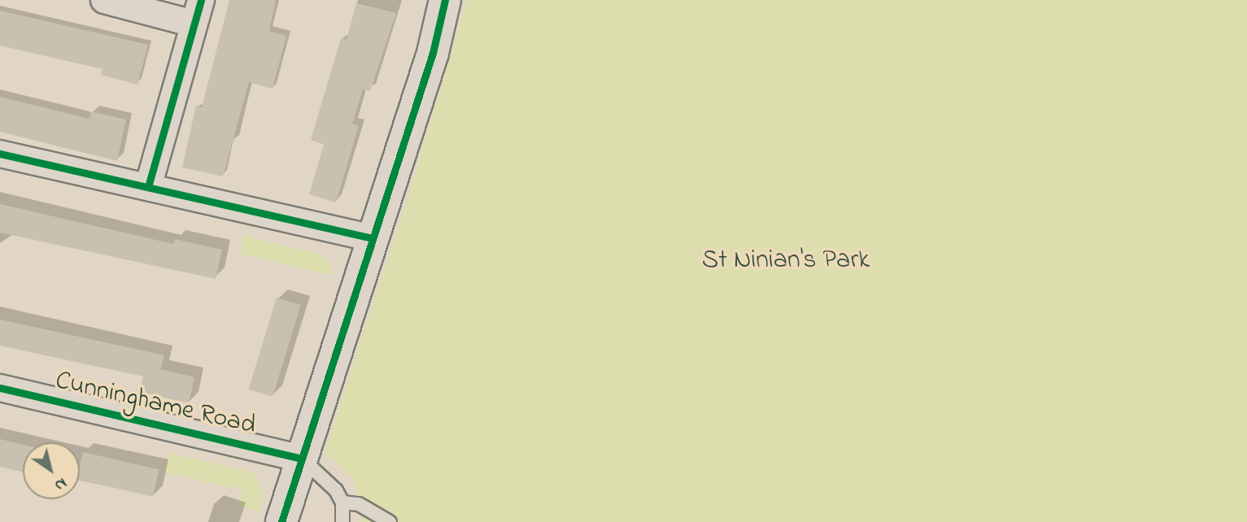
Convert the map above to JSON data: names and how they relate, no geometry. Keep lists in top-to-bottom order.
{
  "streets": {
    "street": ["Cunninghame Road"]
  },
  "parks": ["St Ninian's Park"],
  "north": "bottom right"
}
